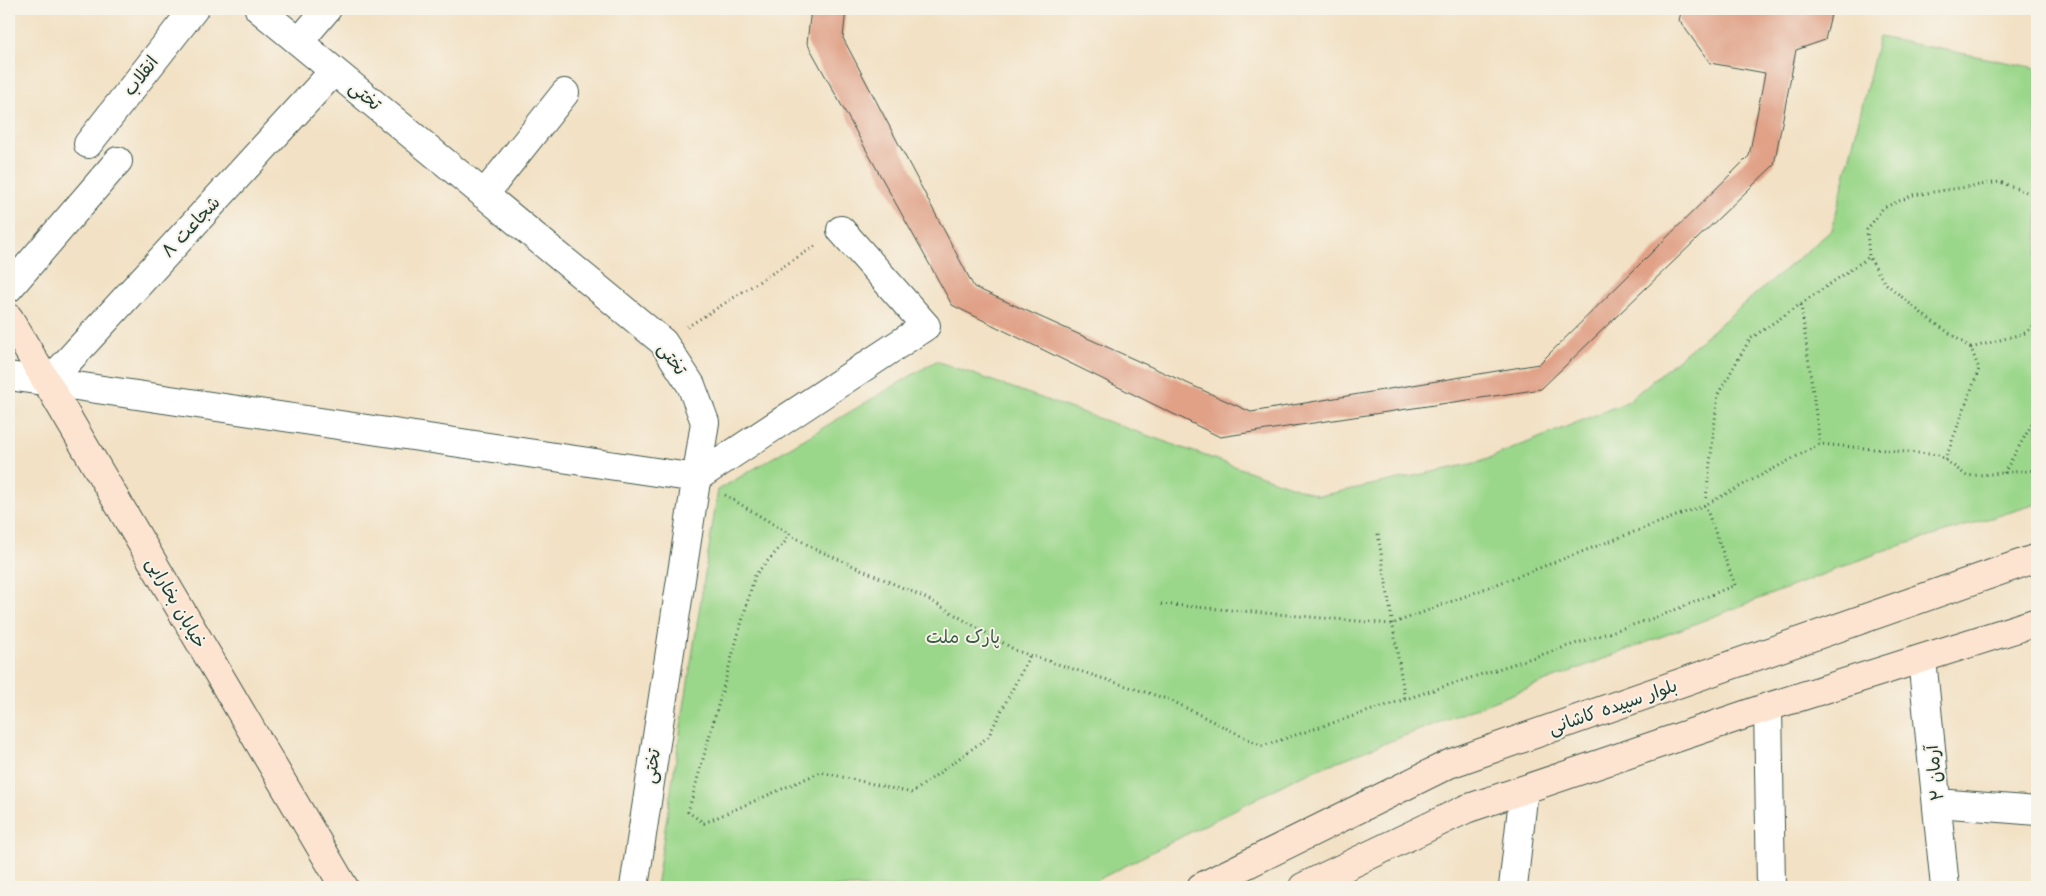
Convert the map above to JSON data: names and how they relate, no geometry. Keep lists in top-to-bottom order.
{
  "streets": {
    "main road": ["خیابان بخارایی", "بلوار سپیده کاشانی"],
    "street": [
      "انقلاب",
      "تختی",
      "شجاعت ۸",
      "آرمان ۲"
    ]
  },
  "crossings": [
    ["تختی", "شجاعت ۸"],
    ["شجاعت ۸", "خیابان بخارایی"]
  ],
  "parks": ["پارک ملت"]
}
